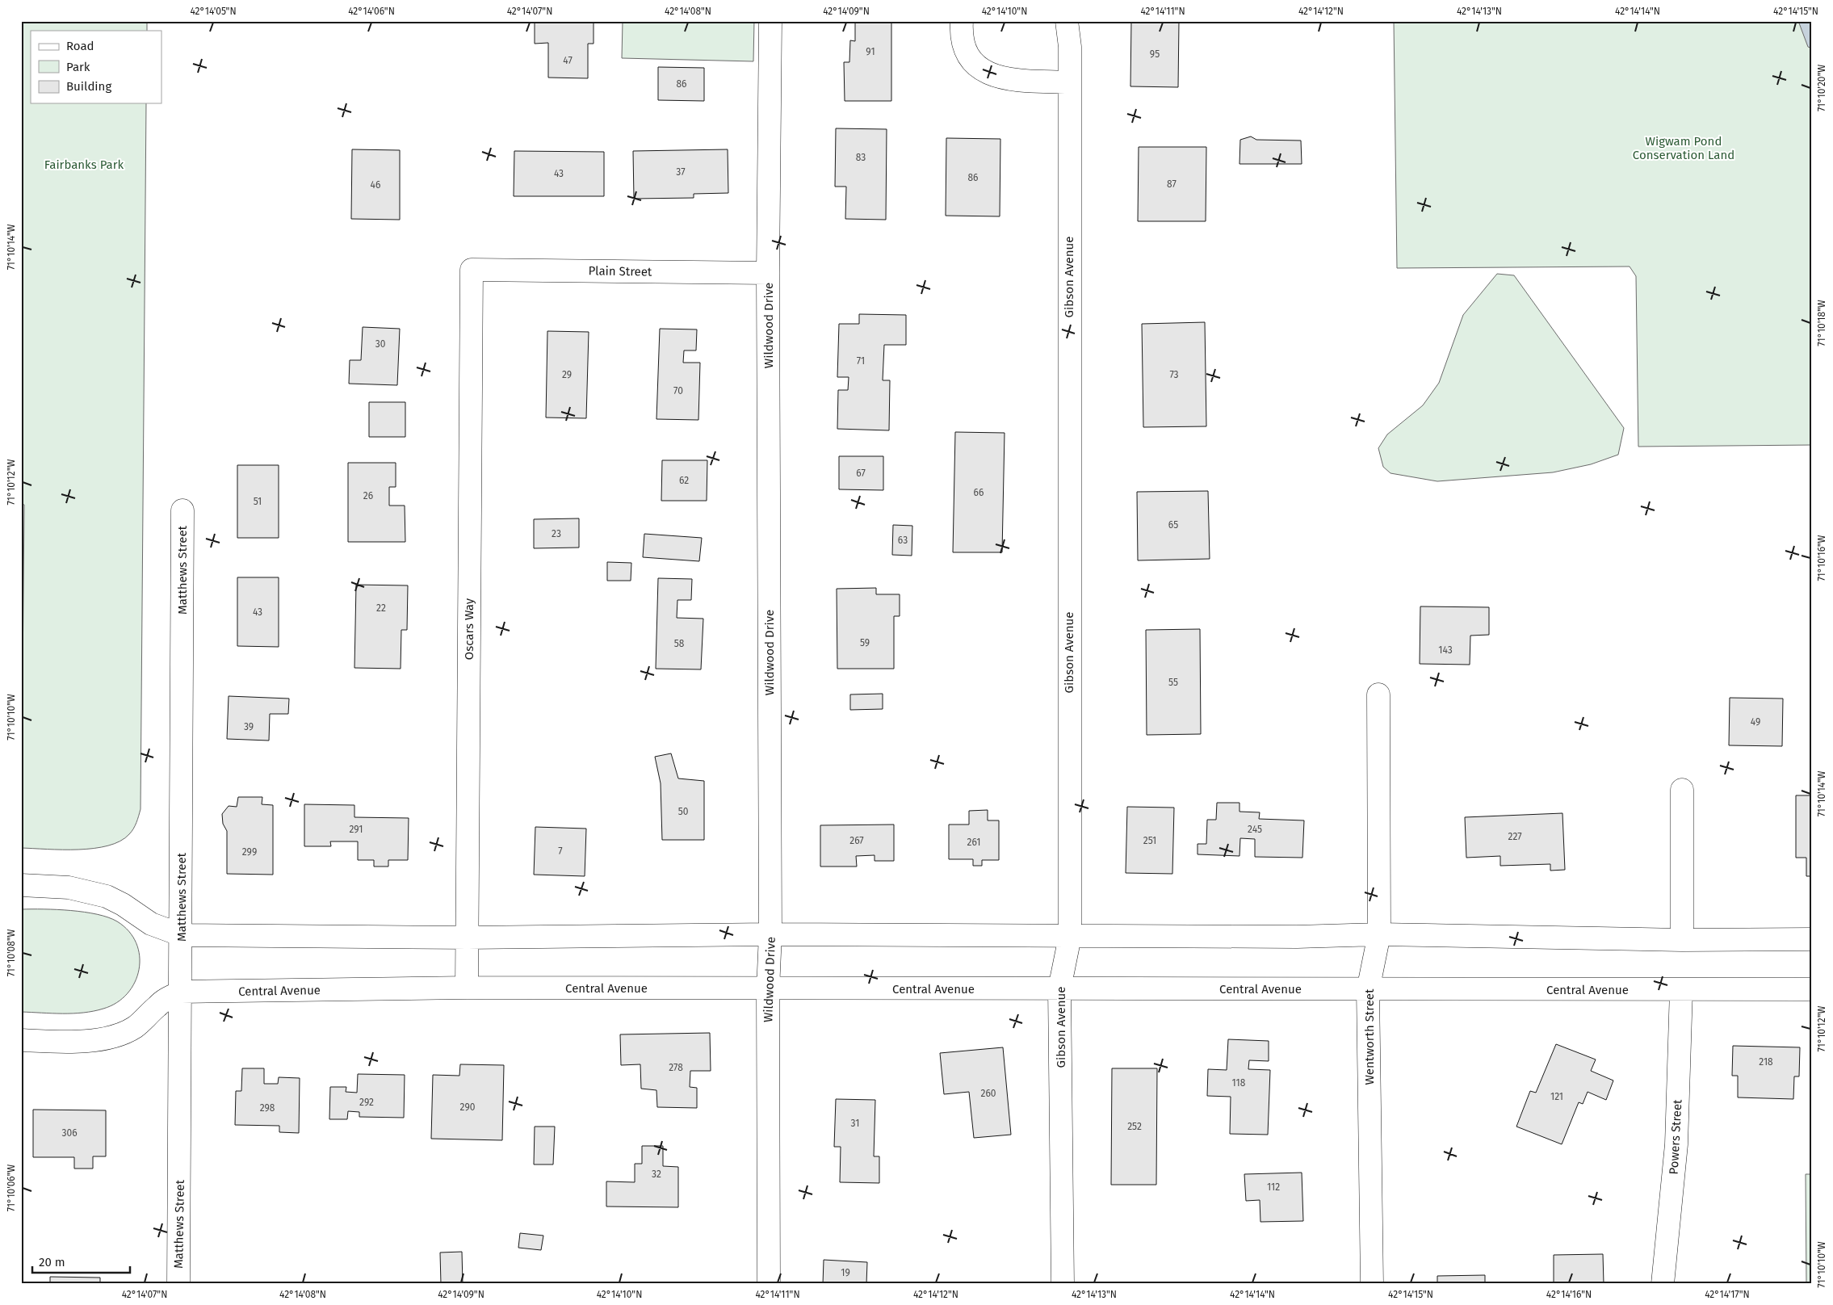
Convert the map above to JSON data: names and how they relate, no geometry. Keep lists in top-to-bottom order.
{
  "streets": {
    "street": [
      "Plain Street",
      "Gibson Avenue",
      "Wildwood Drive",
      "Matthews Street",
      "Oscars Way",
      "Central Avenue",
      "Wentworth Street",
      "Powers Street"
    ]
  },
  "crossings": [
    ["Plain Street", "Wildwood Drive"],
    ["Plain Street", "Oscars Way"],
    ["Gibson Avenue", "Central Avenue"],
    ["Wildwood Drive", "Central Avenue"],
    ["Matthews Street", "Central Avenue"],
    ["Oscars Way", "Central Avenue"],
    ["Central Avenue", "Wentworth Street"],
    ["Central Avenue", "Powers Street"]
  ],
  "parks": ["Wigwam Pond Conservation Land", "Fairbanks Park"],
  "house_numbers": [
    "91",
    "95",
    "47",
    "86",
    "83",
    "37",
    "43",
    "86",
    "87",
    "46",
    "30",
    "71",
    "29",
    "73",
    "70",
    "67",
    "62",
    "66",
    "26",
    "51",
    "65",
    "23",
    "63",
    "22",
    "43",
    "59",
    "58",
    "143",
    "55",
    "49",
    "39",
    "50",
    "291",
    "245",
    "227",
    "267",
    "251",
    "261",
    "7",
    "299",
    "218",
    "278",
    "118",
    "260",
    "121",
    "292",
    "290",
    "298",
    "31",
    "252",
    "306",
    "32",
    "112",
    "19"
  ],
  "legend": ["Road", "Park", "Building"],
  "scale_bar": "20 m",
  "coordinates": [
    "42°14'05\"N",
    "42°14'06\"N",
    "42°14'07\"N",
    "42°14'08\"N",
    "42°14'09\"N",
    "42°14'10\"N",
    "42°14'11\"N",
    "42°14'12\"N",
    "42°14'13\"N",
    "42°14'14\"N",
    "42°14'15\"N",
    "71°10'20\"W",
    "71°10'14\"W",
    "71°10'18\"W",
    "71°10'12\"W",
    "71°10'16\"W",
    "71°10'10\"W",
    "71°10'08\"W",
    "71°10'06\"W",
    "42°14'16\"N",
    "42°14'17\"N"
  ]
}
